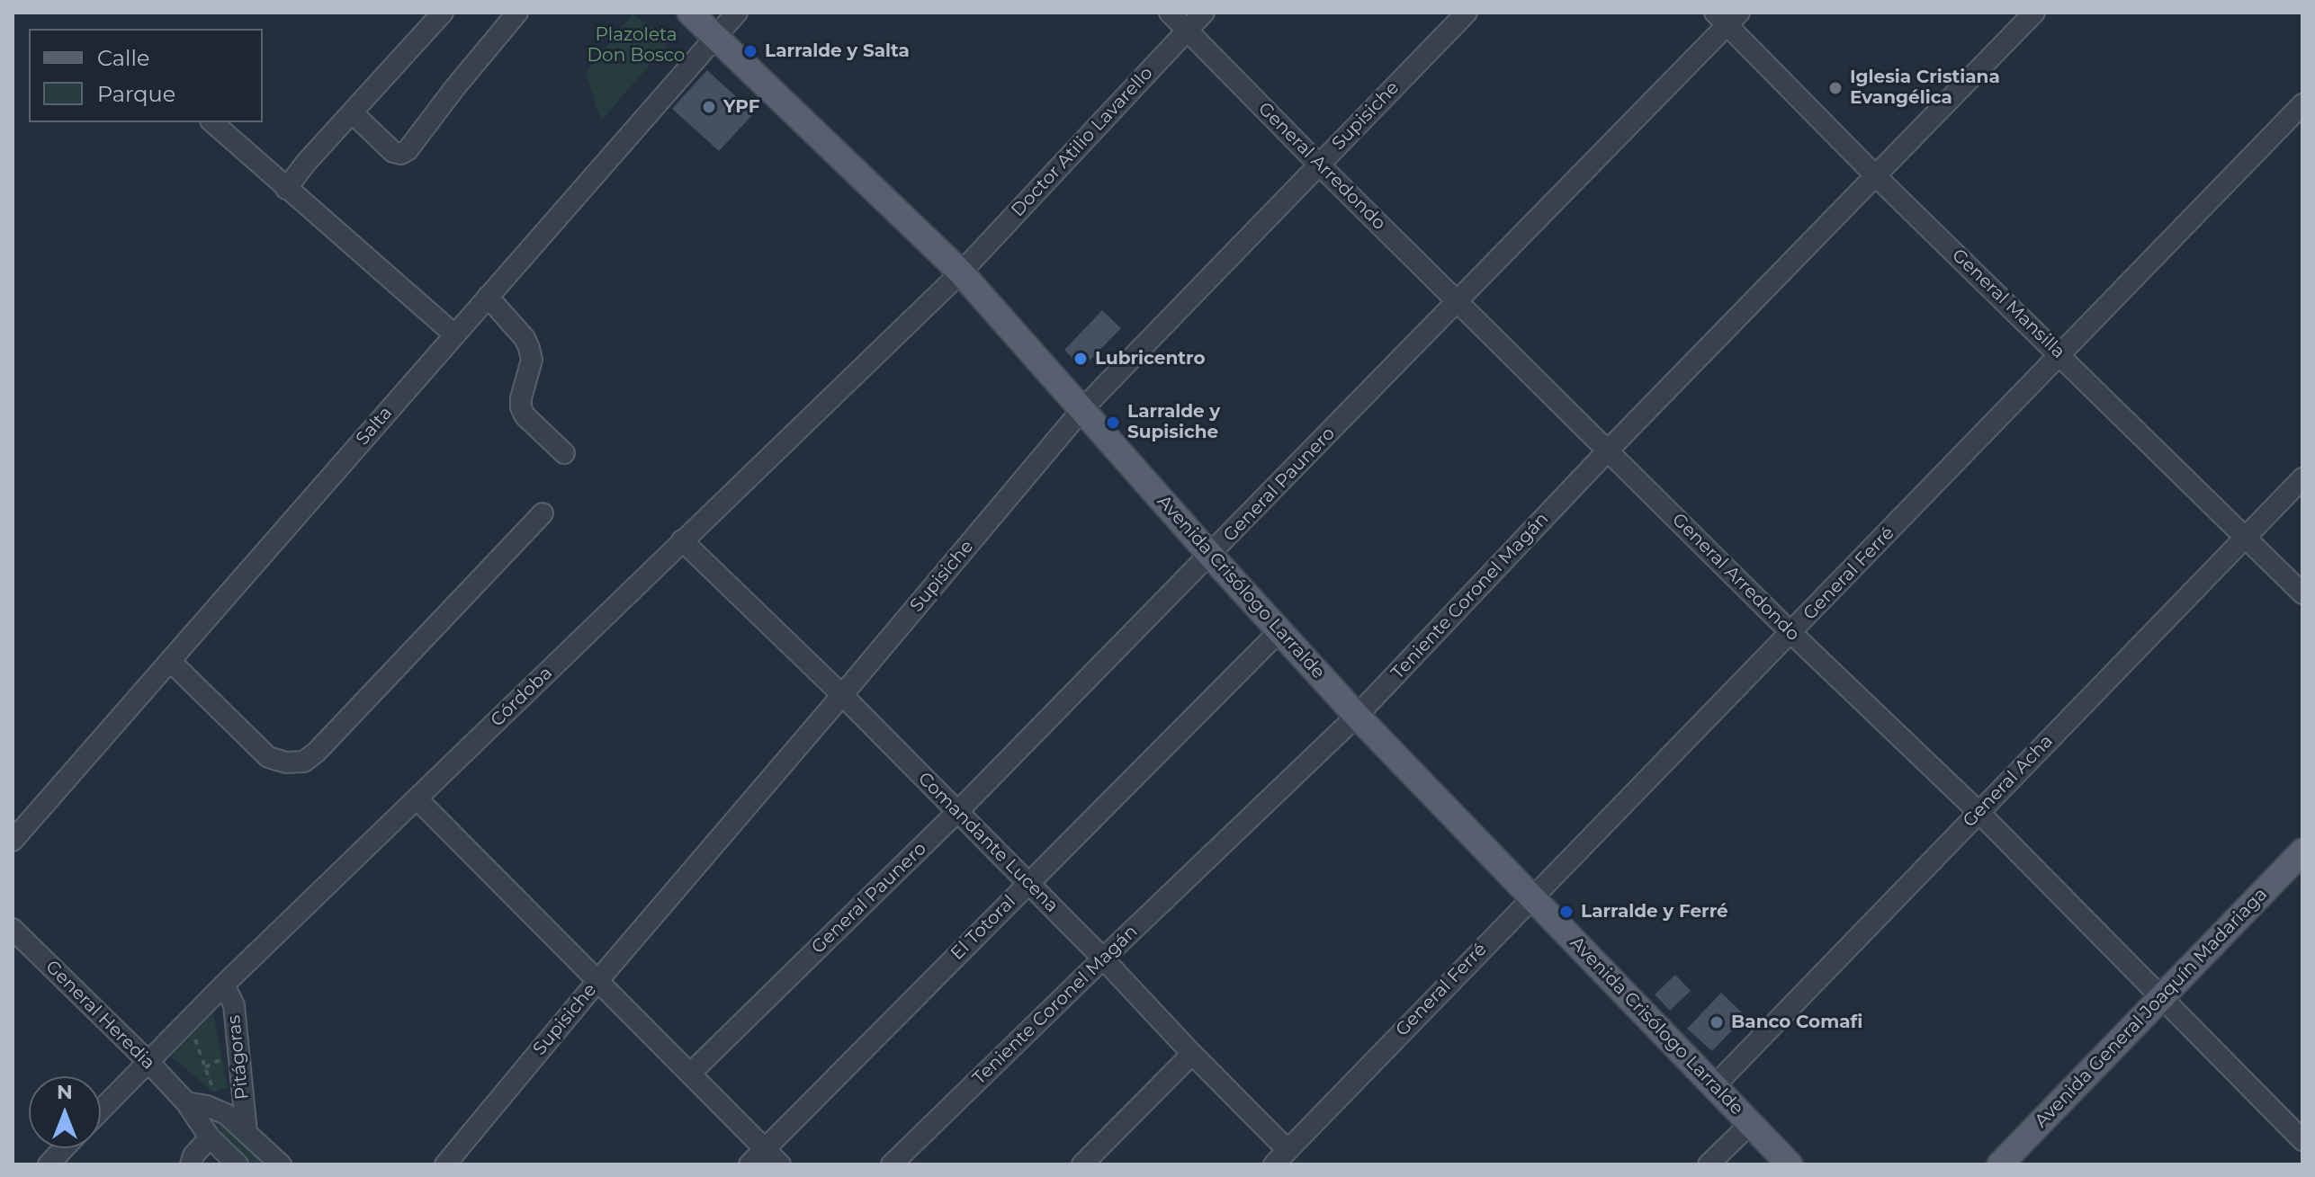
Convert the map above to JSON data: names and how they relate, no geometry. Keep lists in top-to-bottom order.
{
  "streets": {
    "main road": ["Avenida Crisólogo Larralde", "Avenida General Joaquín Madariaga"],
    "street": [
      "Supisiche",
      "Doctor Atilio Lavarello",
      "General Arredondo",
      "General Mansilla",
      "Salta",
      "General Paunero",
      "General Ferré",
      "Teniente Coronel Magán",
      "Córdoba",
      "General Acha",
      "Comandante Lucena",
      "El Totoral",
      "General Heredia",
      "Pitágoras"
    ]
  },
  "crossings": [
    ["Supisiche", "General Arredondo"],
    ["Supisiche", "Avenida Crisólogo Larralde"],
    ["Supisiche", "Comandante Lucena"],
    ["Doctor Atilio Lavarello", "General Arredondo"],
    ["Doctor Atilio Lavarello", "Avenida Crisólogo Larralde"],
    ["Doctor Atilio Lavarello", "Córdoba"],
    ["General Arredondo", "General Paunero"],
    ["General Arredondo", "General Ferré"],
    ["General Arredondo", "Teniente Coronel Magán"],
    ["General Arredondo", "General Acha"],
    ["General Arredondo", "Avenida General Joaquín Madariaga"],
    ["General Mansilla", "General Paunero"],
    ["General Mansilla", "General Ferré"],
    ["General Mansilla", "Teniente Coronel Magán"],
    ["General Mansilla", "General Acha"],
    ["Salta", "Avenida Crisólogo Larralde"],
    ["General Paunero", "Avenida Crisólogo Larralde"],
    ["General Paunero", "Comandante Lucena"],
    ["General Ferré", "Avenida Crisólogo Larralde"],
    ["General Ferré", "Comandante Lucena"],
    ["Avenida Crisólogo Larralde", "Teniente Coronel Magán"],
    ["Avenida Crisólogo Larralde", "Córdoba"],
    ["Avenida Crisólogo Larralde", "General Acha"],
    ["Avenida Crisólogo Larralde", "El Totoral"],
    ["Teniente Coronel Magán", "Comandante Lucena"],
    ["Córdoba", "Comandante Lucena"],
    ["Córdoba", "General Heredia"],
    ["Córdoba", "Pitágoras"],
    ["Comandante Lucena", "El Totoral"]
  ],
  "parks": ["Plazoleta Don Bosco"],
  "places": [
    "Larralde y Salta",
    "Iglesia Cristiana Evangélica",
    "YPF",
    "Lubricentro",
    "Larralde y Supisiche",
    "Larralde y Ferré",
    "Banco Comafi"
  ],
  "legend": ["Calle", "Parque"],
  "north": "top"
}
